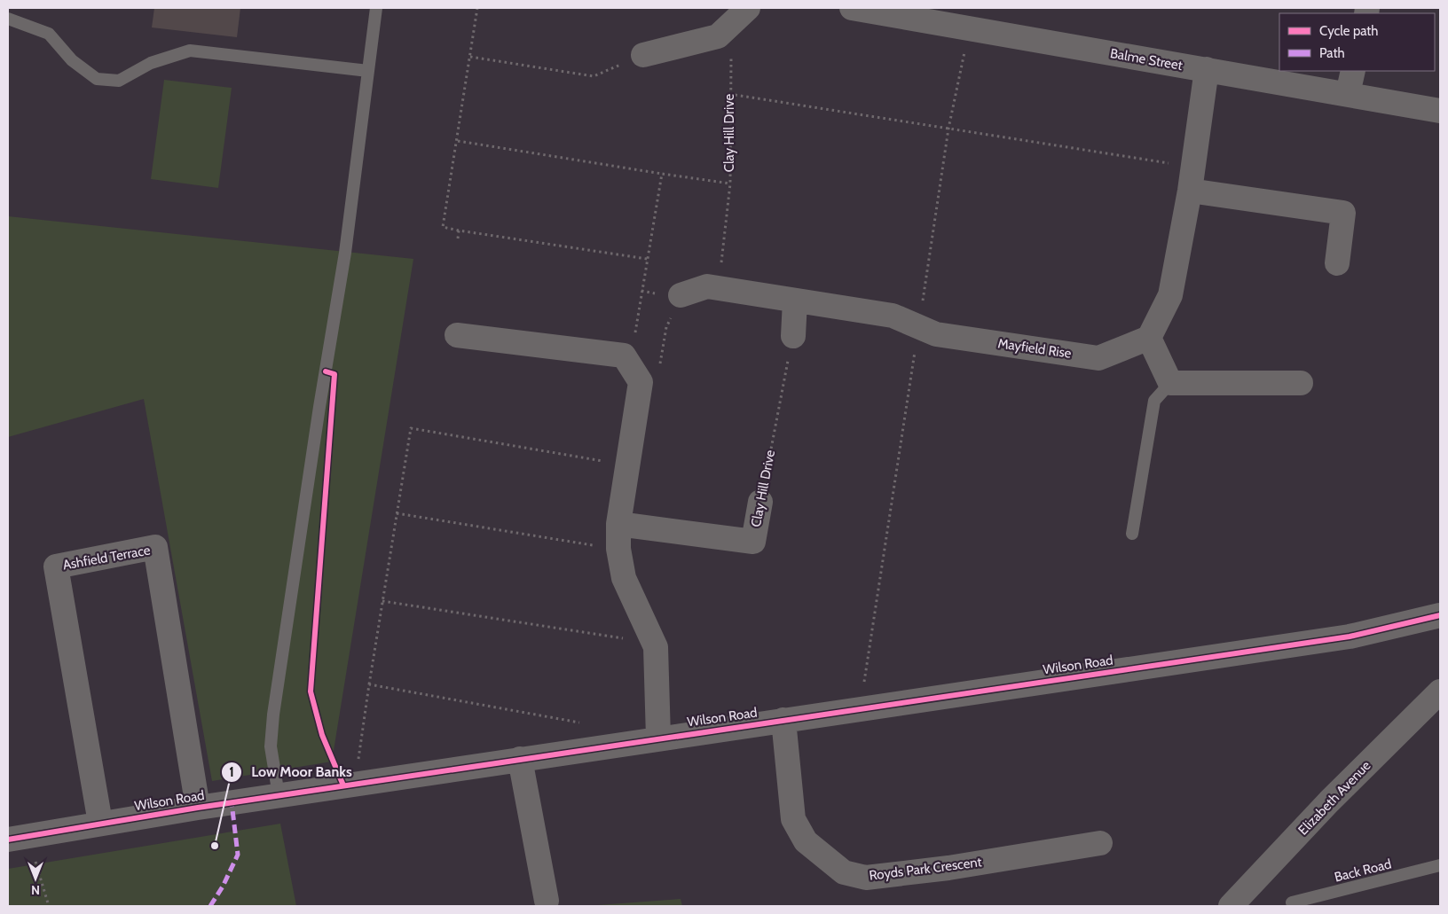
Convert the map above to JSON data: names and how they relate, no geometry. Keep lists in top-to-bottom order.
{
  "streets": {
    "street": [
      "Balme Street",
      "Clay Hill Drive",
      "Mayfield Rise",
      "Ashfield Terrace",
      "Wilson Road",
      "Elizabeth Avenue",
      "Royds Park Crescent"
    ],
    "lane": ["Back Road"]
  },
  "crossings": [
    ["Ashfield Terrace", "Wilson Road"],
    ["Wilson Road", "Royds Park Crescent"]
  ],
  "places": ["Low Moor Banks"],
  "legend": ["Cycle path", "Path"],
  "north": "bottom"
}
